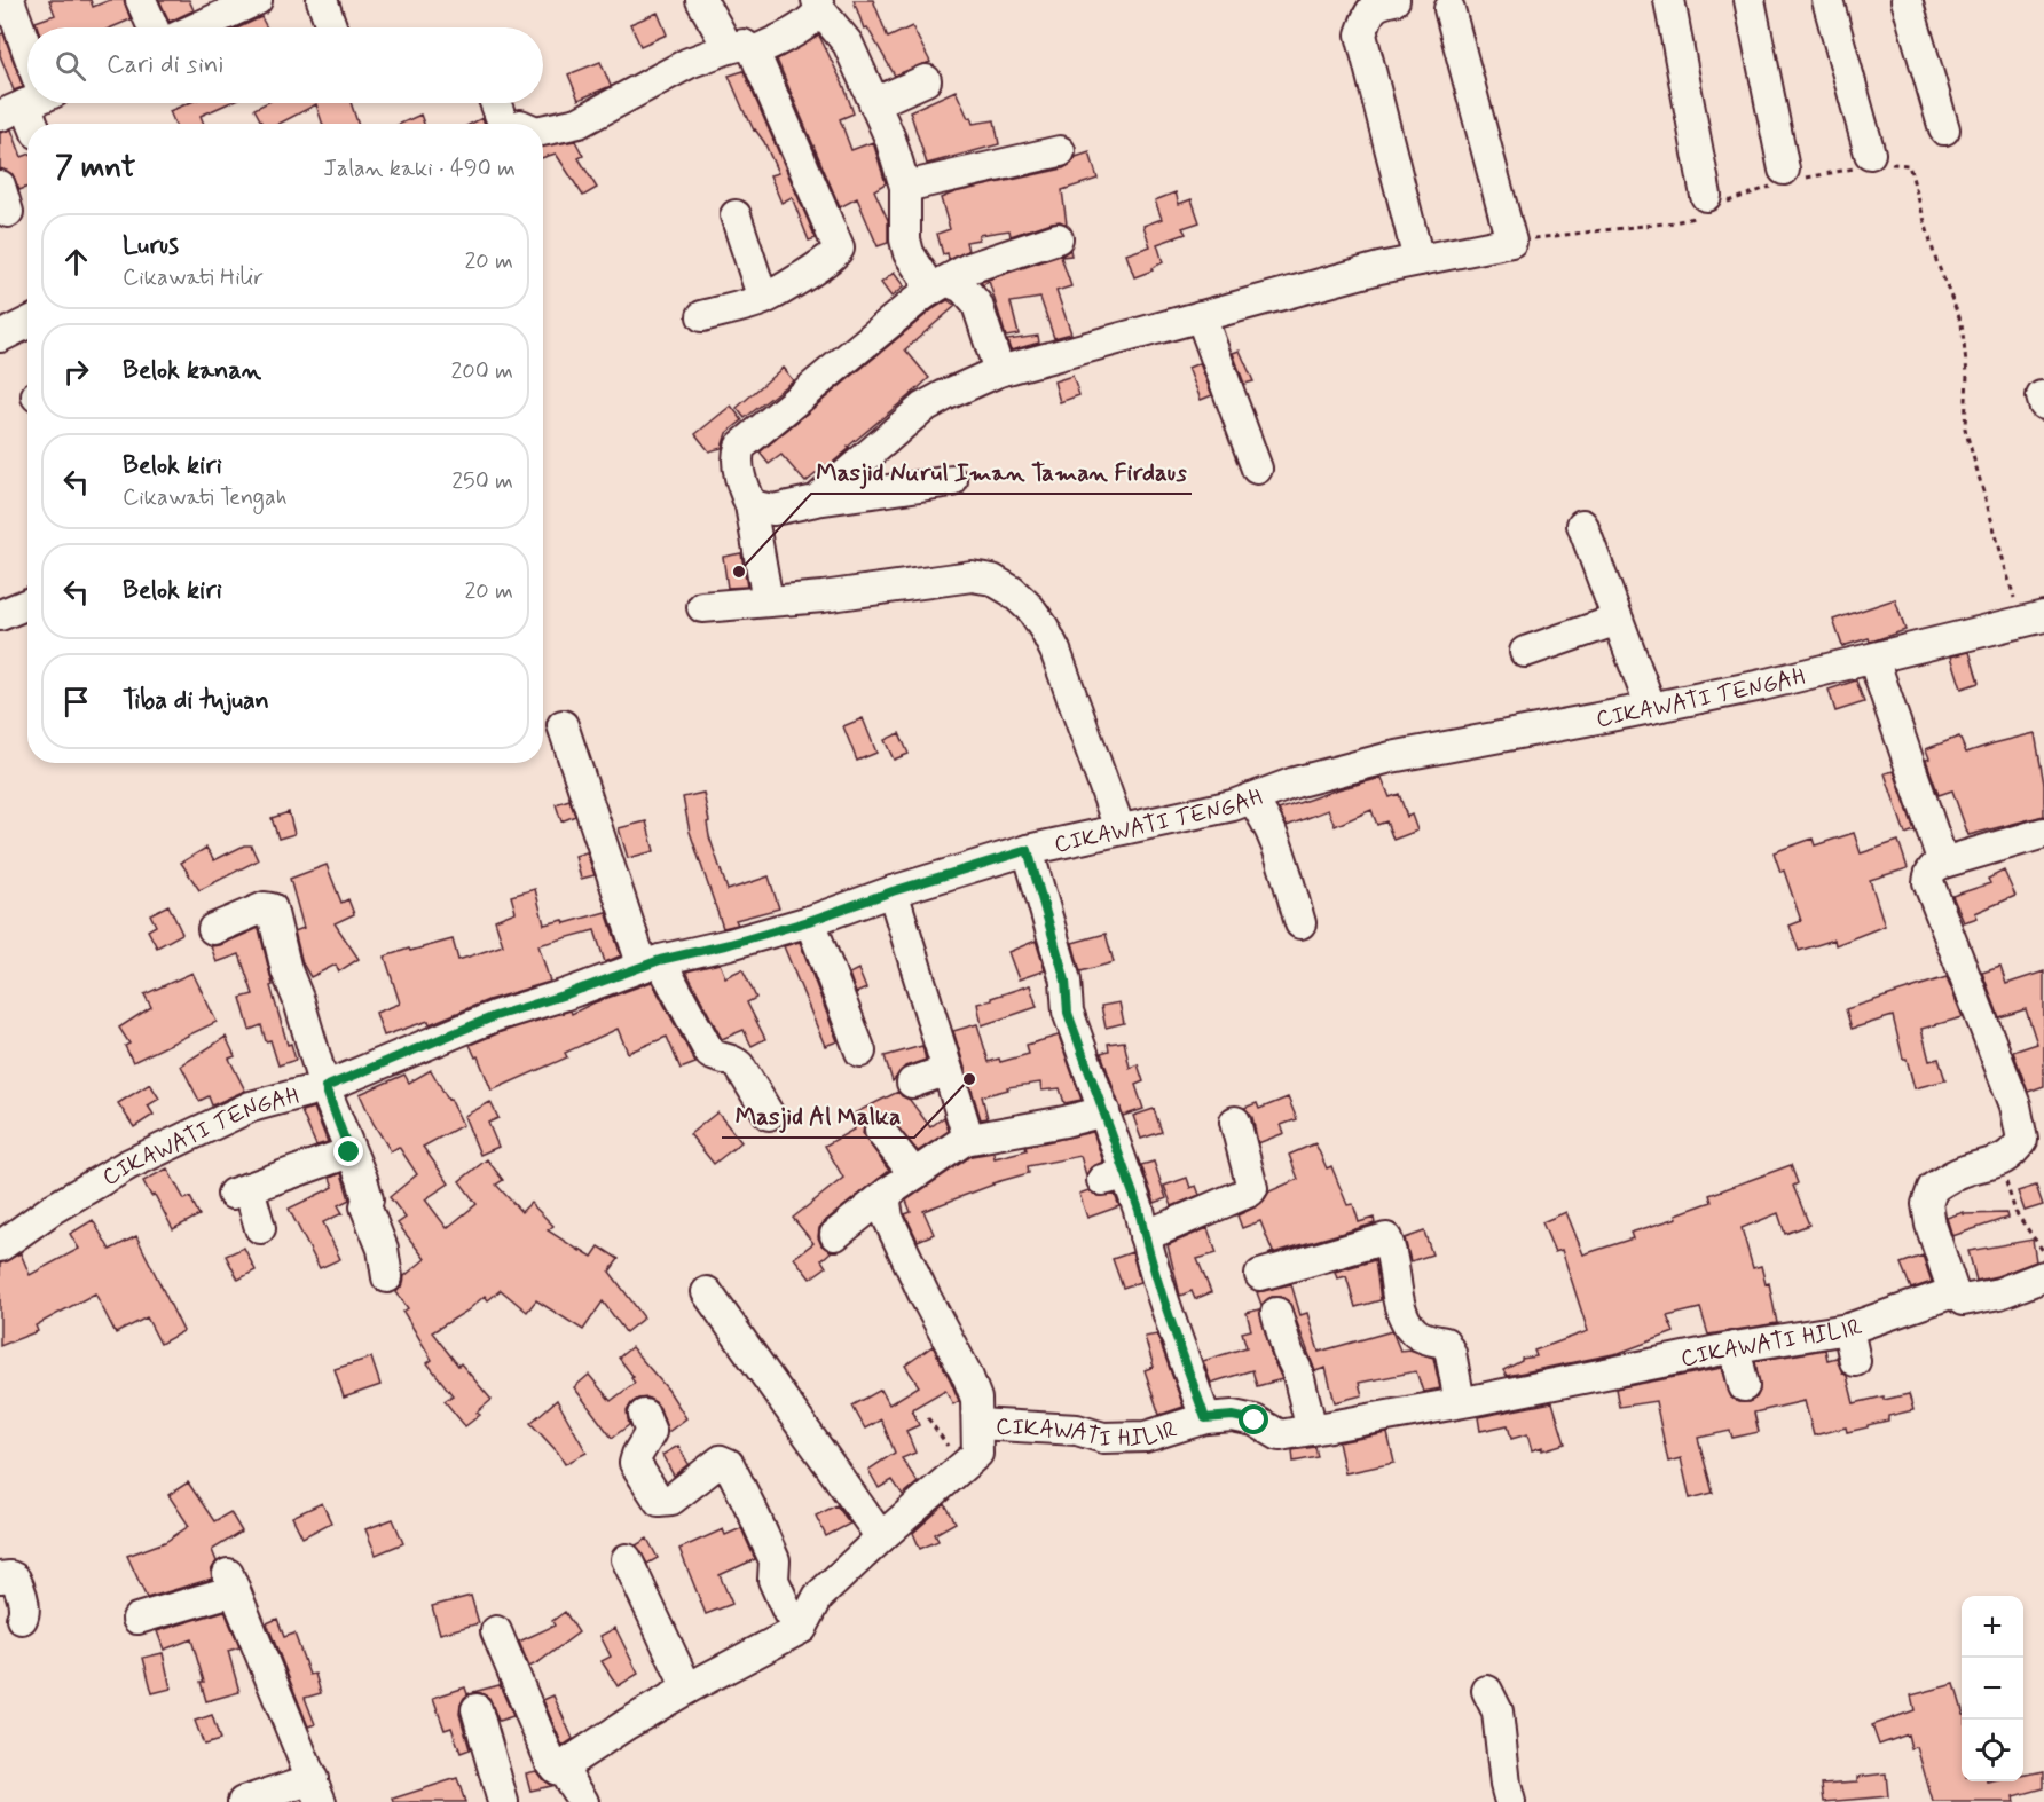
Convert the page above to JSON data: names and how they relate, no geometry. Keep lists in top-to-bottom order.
{
  "streets": {
    "street": ["CIKAWATI TENGAH", "CIKAWATI HILIR"]
  },
  "places": ["Masjid Nurul Iman Taman Firdaus", "Masjid Al Malka"],
  "page": {
    "search": "Cari di sini",
    "heading": ["7 mnt", "Jalan kaki · 490 m"],
    "list": [
      ["Lurus", "Cikawati Hilir", "20 m"],
      ["Belok kanan", "200 m"],
      ["Belok kiri", "Cikawati Tengah", "250 m"],
      ["Belok kiri", "20 m"],
      "Tiba di tujuan"
    ],
    "map_buttons": ["+", "−"]
  }
}
